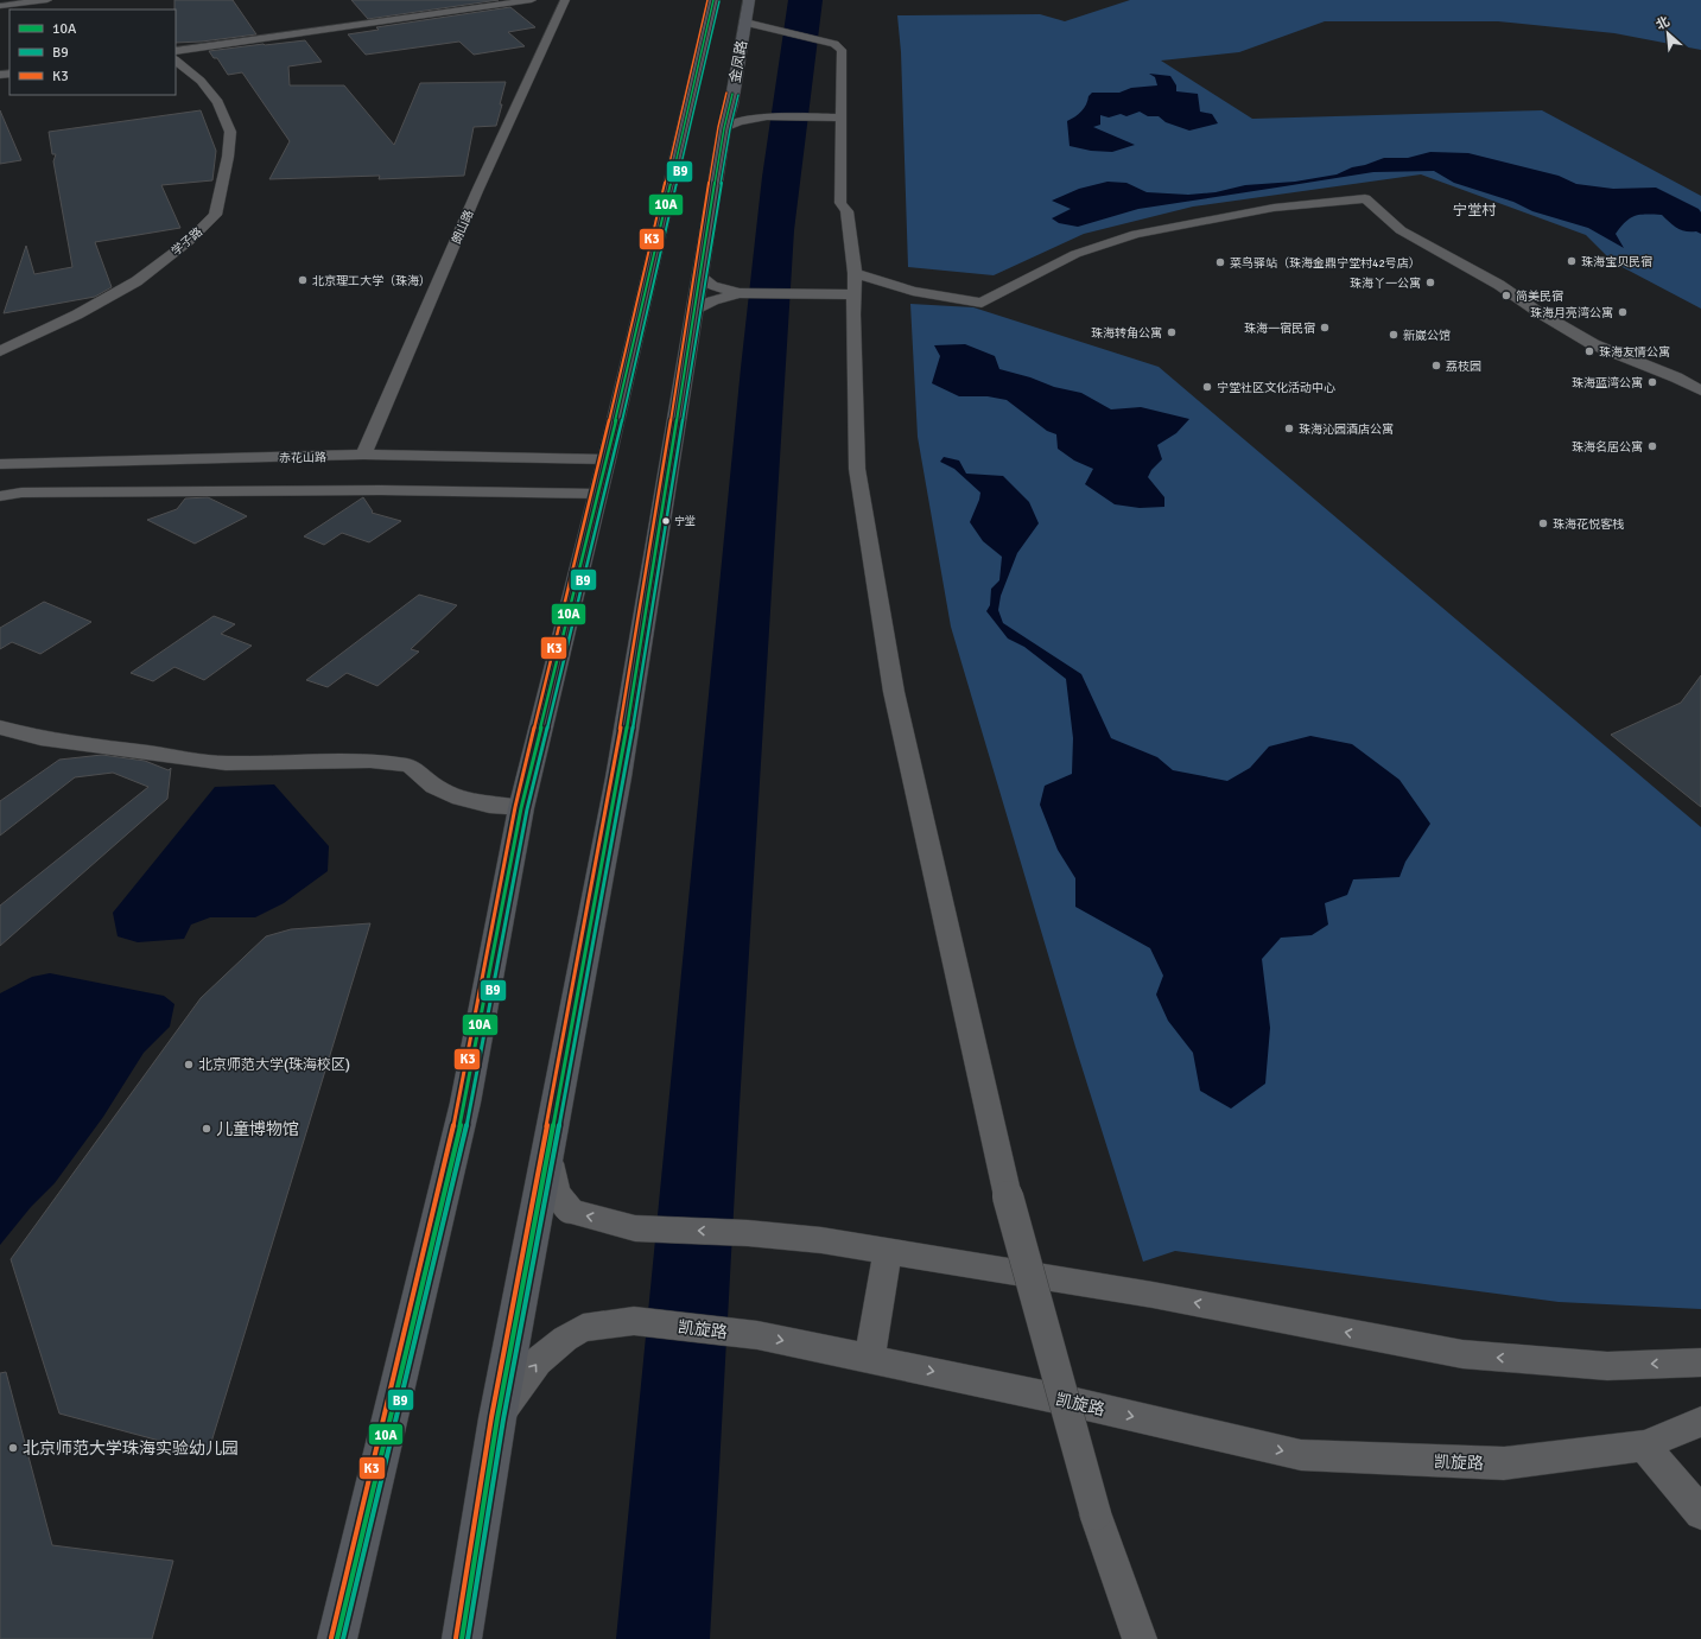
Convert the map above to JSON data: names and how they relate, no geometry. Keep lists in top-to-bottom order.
{
  "streets": {
    "highway": ["金凤路"],
    "street": [
      "朗山路",
      "学子路",
      "赤花山路",
      "凯旋路"
    ]
  },
  "crossings": [
    ["金凤路", "凯旋路"],
    ["朗山路", "赤花山路"]
  ],
  "districts": ["宁堂村"],
  "places": [
    "珠海宝贝民宿",
    "菜鸟驿站（珠海金鼎宁堂村42号店）",
    "北京理工大学（珠海）",
    "珠海丫一公寓",
    "简美民宿",
    "珠海月亮湾公寓",
    "珠海一宿民宿",
    "珠海转角公寓",
    "新崴公馆",
    "珠海友情公寓",
    "荔枝园",
    "珠海蓝湾公寓",
    "宁堂社区文化活动中心",
    "珠海沁园酒店公寓",
    "珠海名居公寓",
    "宁堂",
    "珠海花悦客栈",
    "北京师范大学(珠海校区)",
    "儿童博物馆",
    "北京师范大学珠海实验幼儿园"
  ],
  "lines": ["transit line 10A", "transit line K3", "transit line B9"],
  "legend": ["10A", "B9", "K3"],
  "north": "top left"
}
